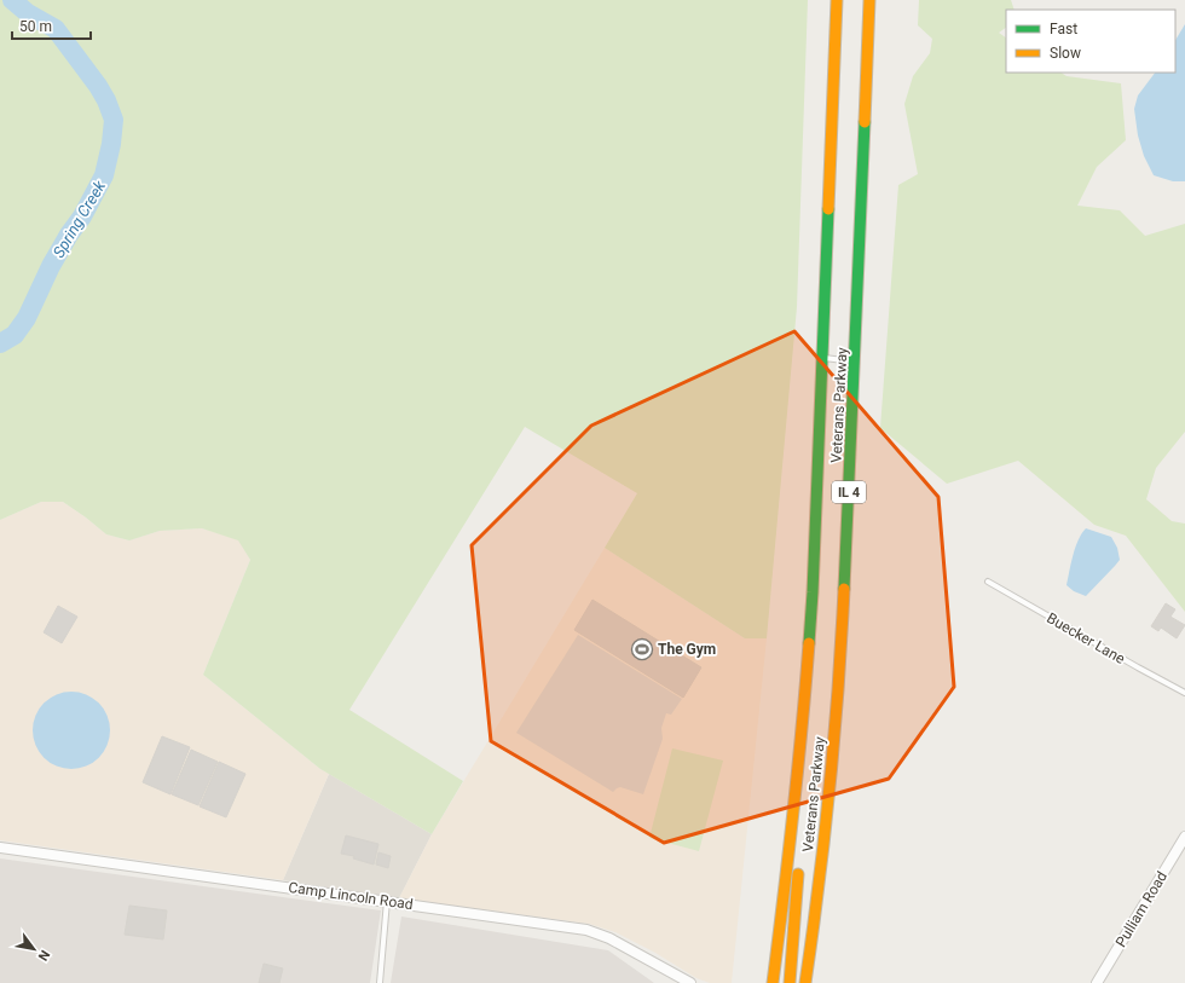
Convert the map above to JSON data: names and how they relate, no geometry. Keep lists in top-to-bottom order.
{
  "streets": {
    "highway": ["Veterans Parkway", "IL 4"],
    "street": ["Camp Lincoln Road", "Pulliam Road"],
    "lane": ["Buecker Lane"]
  },
  "water": ["Spring Creek"],
  "places": {
    "sports": ["The Gym"]
  },
  "legend": ["Fast", "Slow"],
  "scale_bar": "50 m",
  "north": "bottom right"
}
